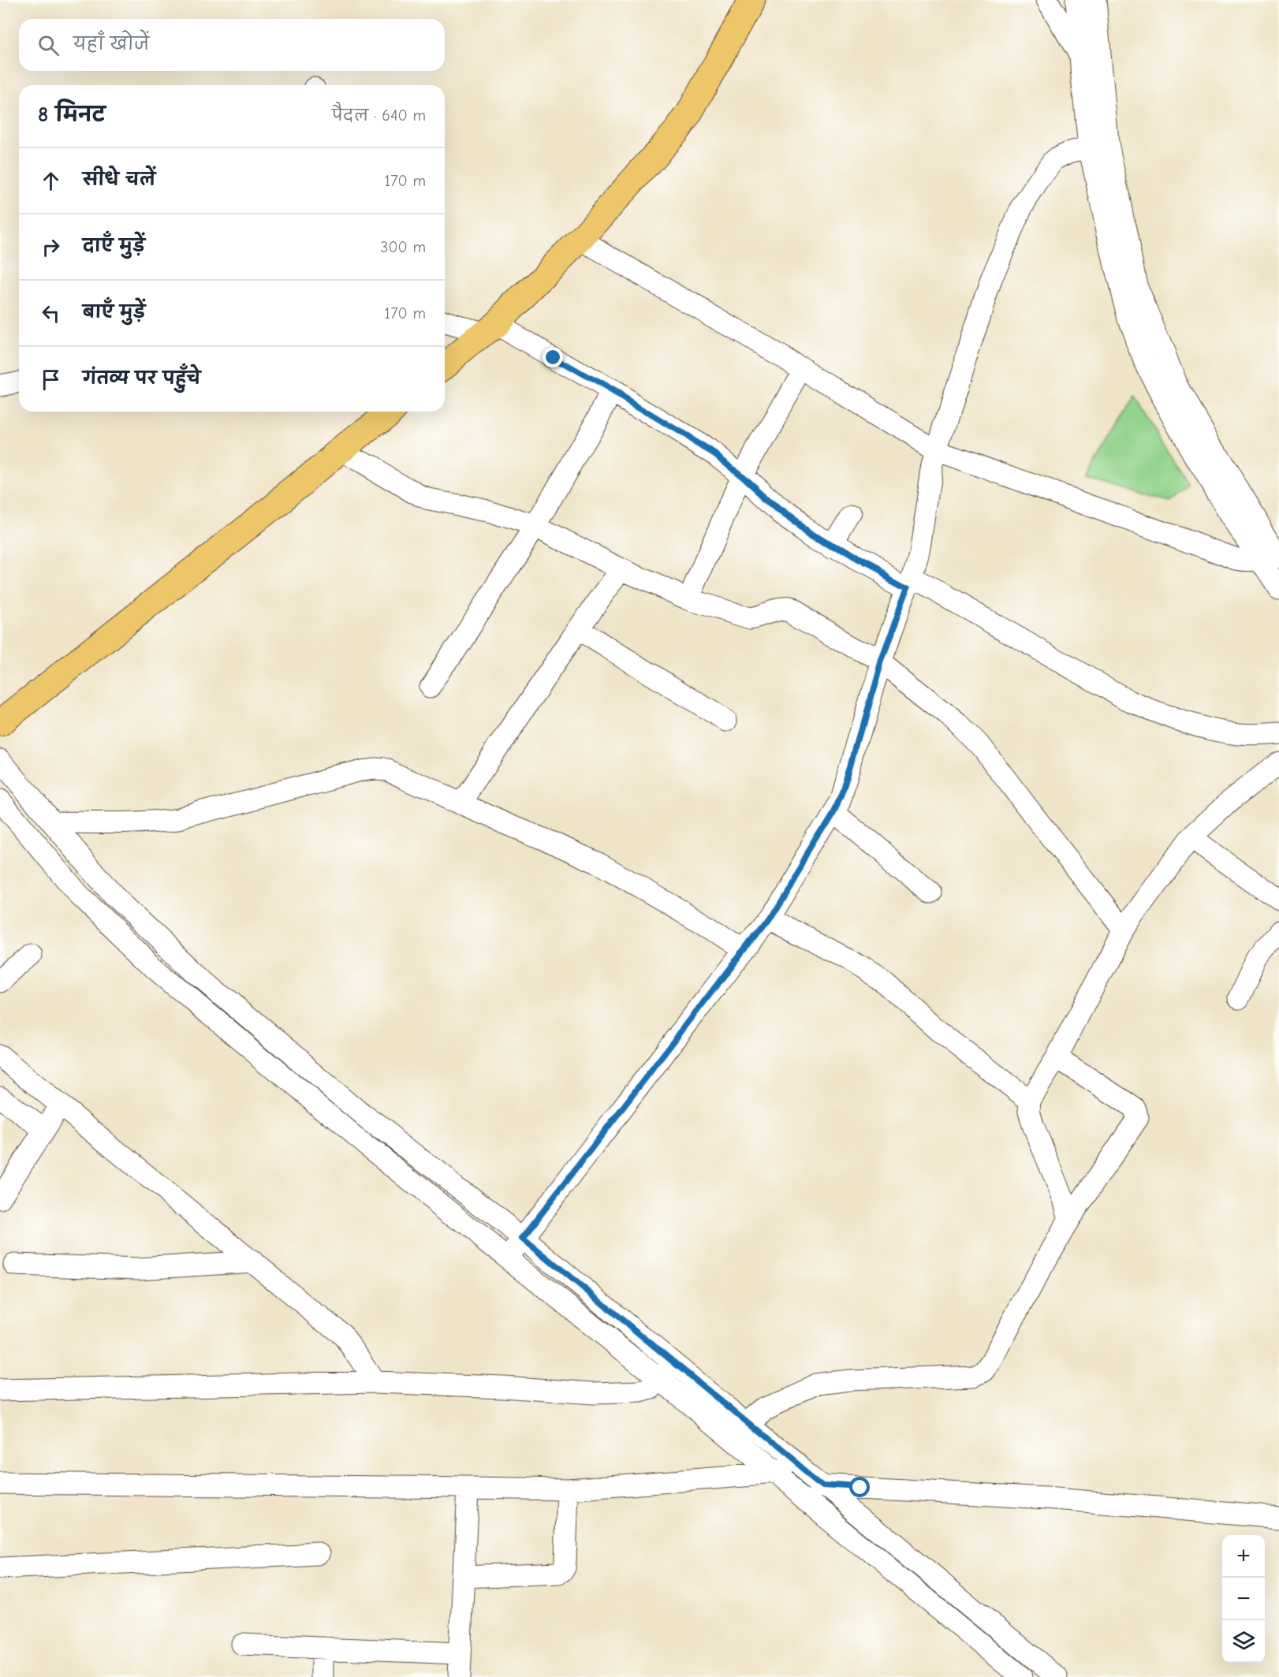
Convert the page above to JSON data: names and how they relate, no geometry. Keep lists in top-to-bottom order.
{
  "page": {
    "search": "यहाँ खोजें",
    "heading": ["8 मिनट", "पैदल · 640 m"],
    "list": [
      ["सीधे चलें", "170 m"],
      ["दाएँ मुड़ें", "300 m"],
      ["बाएँ मुड़ें", "170 m"],
      "गंतव्य पर पहुँचे"
    ],
    "map_buttons": ["+", "−"]
  }
}
